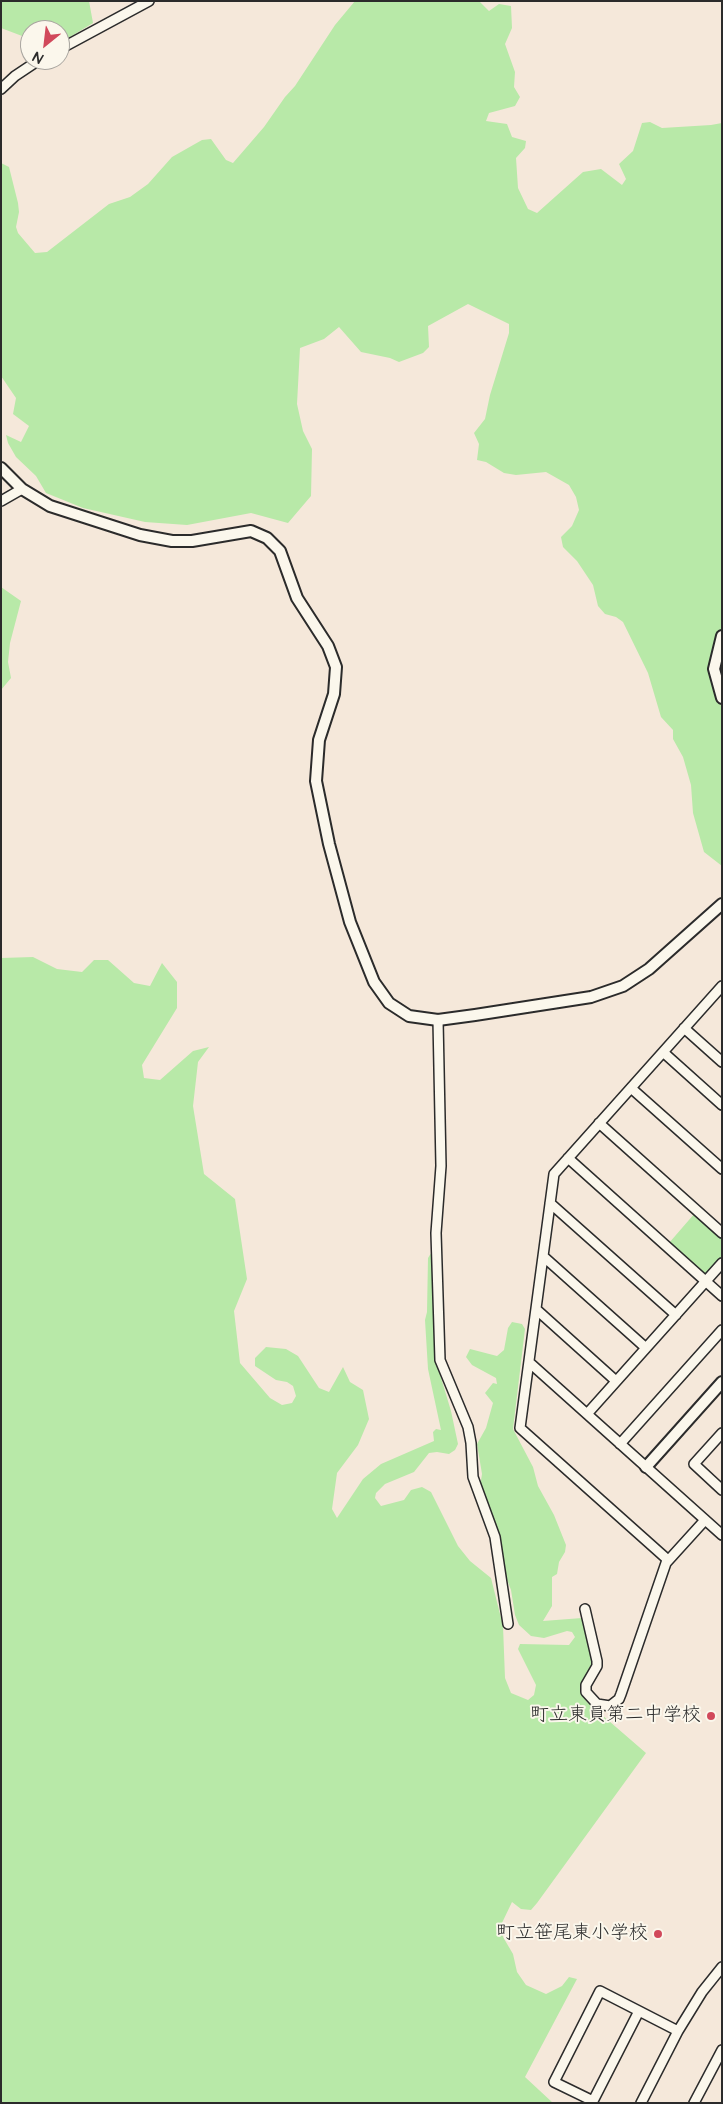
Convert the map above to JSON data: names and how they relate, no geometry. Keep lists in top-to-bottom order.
{
  "places": ["町立東員第二中学校", "町立笹尾東小学校"],
  "north": "bottom left"
}
